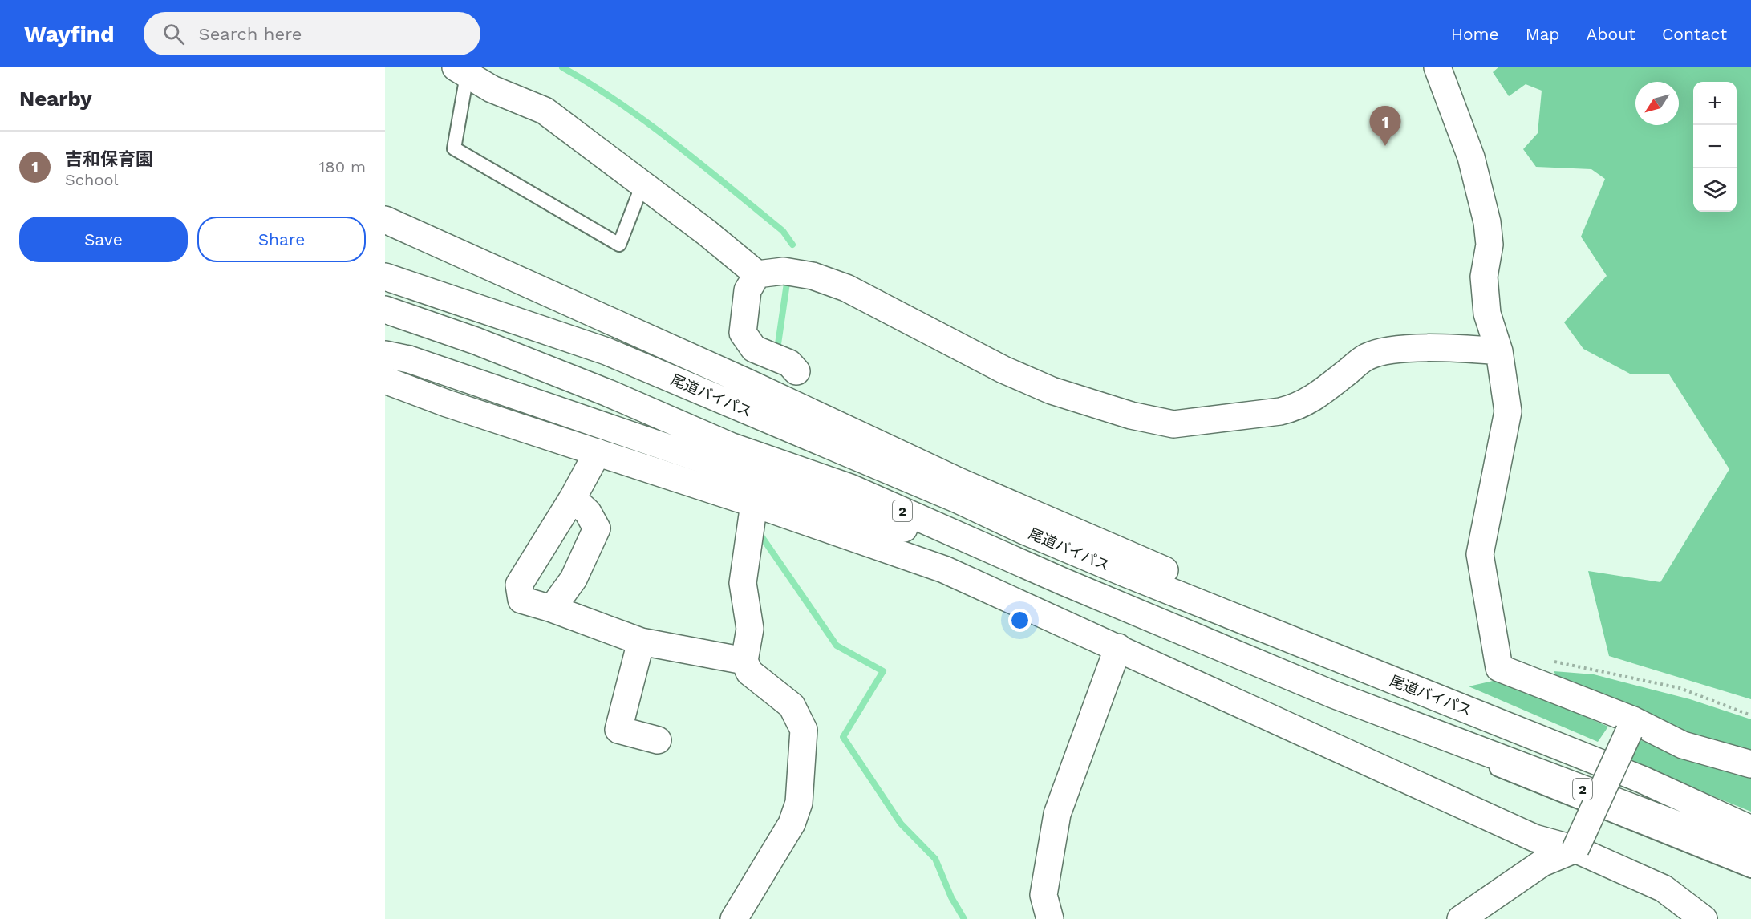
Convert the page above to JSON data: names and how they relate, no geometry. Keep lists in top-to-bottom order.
{
  "streets": {
    "main road": ["尾道バイパス", "2"]
  },
  "north": "bottom left",
  "page": {
    "header": "Wayfind",
    "search": "Search here",
    "nav": [
      "Home",
      "Map",
      "About",
      "Contact"
    ],
    "heading": "Nearby",
    "map_buttons": ["+", "−"],
    "pins": "1",
    "list": [
      {
        "mark": "1",
        "name": "吉和保育園",
        "note": "School",
        "value": "180 m"
      }
    ],
    "buttons": ["Save", "Share"]
  }
}
